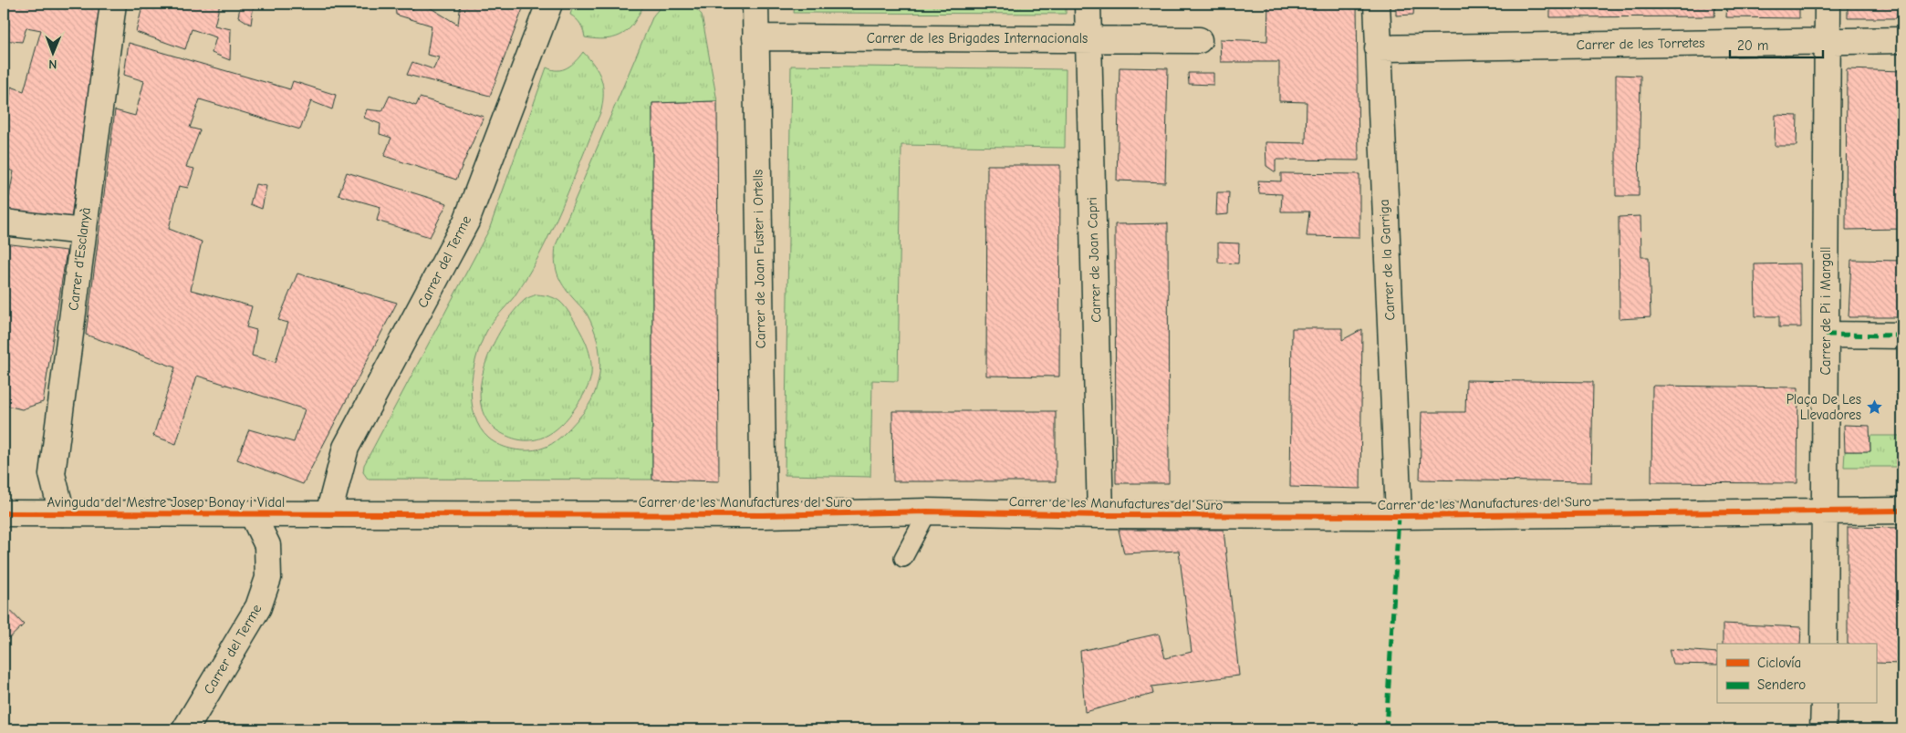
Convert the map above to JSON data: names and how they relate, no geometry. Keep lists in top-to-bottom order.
{
  "streets": {
    "street": [
      "Carrer de les Brigades Internacionals",
      "Carrer de les Torretes",
      "Carrer d'Esclanyà",
      "Carrer de Joan Fuster i Ortells",
      "Carrer de Joan Capri",
      "Carrer de la Garriga",
      "Carrer del Terme",
      "Carrer de Pi i Margall",
      "Avinguda del Mestre Josep Bonay i Vidal",
      "Carrer de les Manufactures del Suro"
    ]
  },
  "crossings": [
    ["Carrer de les Brigades Internacionals", "Carrer de Joan Fuster i Ortells"],
    ["Carrer de les Brigades Internacionals", "Carrer de Joan Capri"],
    ["Carrer de les Torretes", "Carrer de la Garriga"],
    ["Carrer de les Torretes", "Carrer de Pi i Margall"],
    ["Carrer d'Esclanyà", "Avinguda del Mestre Josep Bonay i Vidal"],
    ["Carrer de Joan Fuster i Ortells", "Carrer de les Manufactures del Suro"],
    ["Carrer de Joan Capri", "Carrer de les Manufactures del Suro"],
    ["Carrer de la Garriga", "Carrer de les Manufactures del Suro"],
    ["Carrer del Terme", "Avinguda del Mestre Josep Bonay i Vidal"],
    ["Carrer del Terme", "Carrer de les Manufactures del Suro"],
    ["Carrer de Pi i Margall", "Carrer de les Manufactures del Suro"],
    ["Avinguda del Mestre Josep Bonay i Vidal", "Carrer de les Manufactures del Suro"]
  ],
  "places": {
    "place": ["Plaça De Les Llevadores"]
  },
  "legend": ["Ciclovía", "Sendero"],
  "scale_bar": "20 m",
  "north": "bottom"
}
